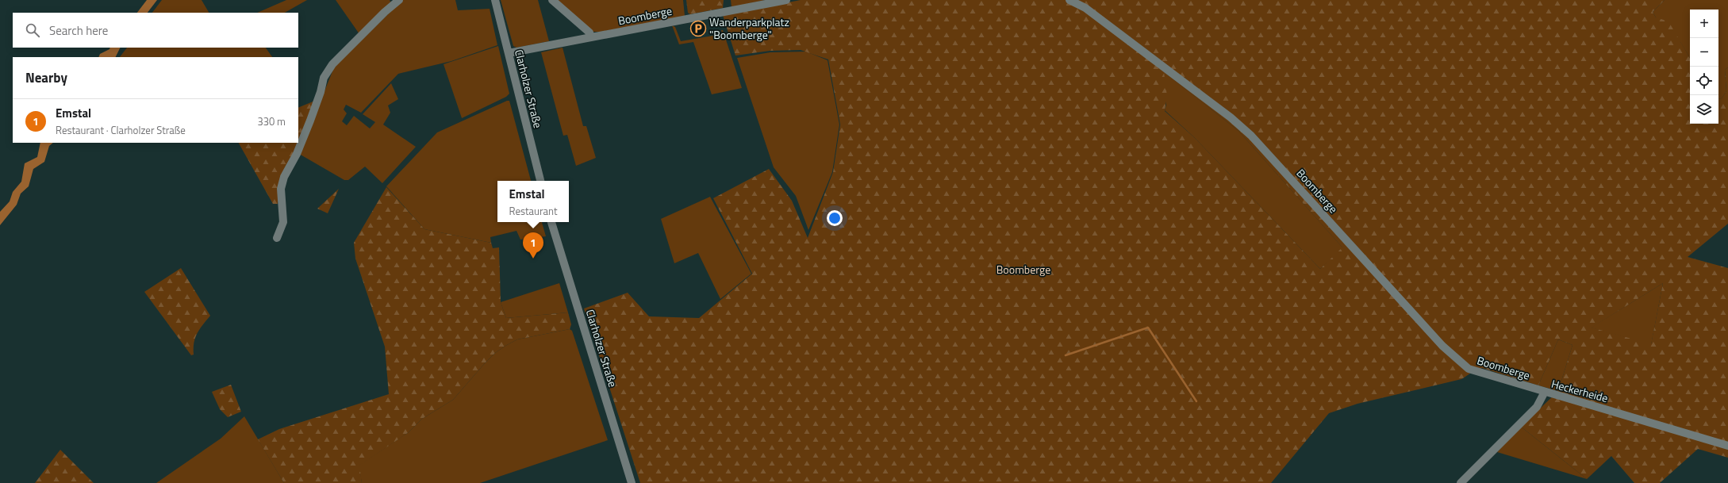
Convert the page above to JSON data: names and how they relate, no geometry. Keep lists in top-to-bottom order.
{
  "streets": {
    "street": ["Boomberge", "Clarholzer Straße", "Heckerheide"]
  },
  "crossings": [
    ["Boomberge", "Clarholzer Straße"],
    ["Boomberge", "Heckerheide"]
  ],
  "parks": ["Boomberge"],
  "places": {
    "parking": ["Wanderparkplatz \"Boomberge\""]
  },
  "page": {
    "map_buttons": ["+", "−"],
    "search": "Search here",
    "heading": "Nearby",
    "list": [
      {
        "mark": "1",
        "name": "Emstal",
        "note": "Restaurant · Clarholzer Straße",
        "value": "330 m"
      }
    ],
    "popup": ["Emstal", "Restaurant"],
    "pins": "1"
  }
}
